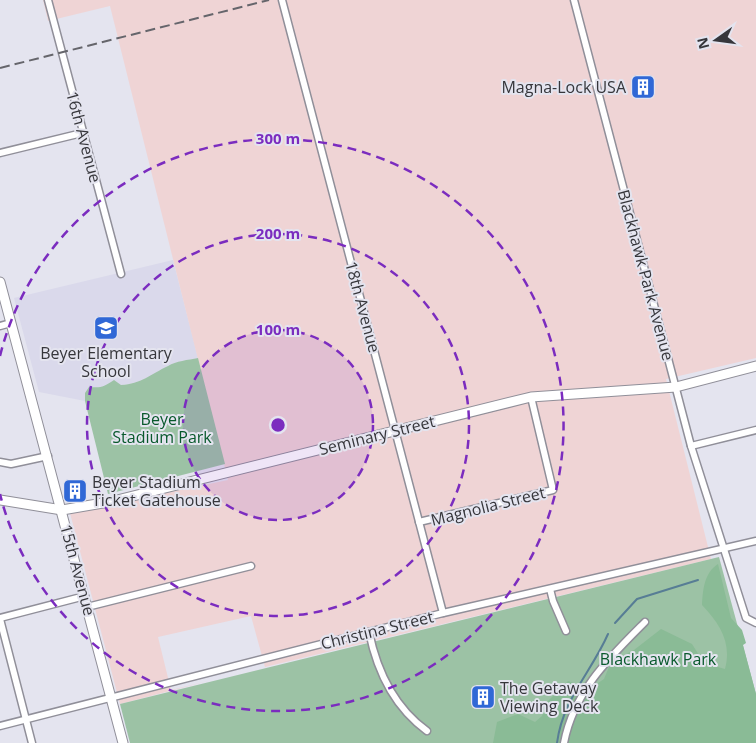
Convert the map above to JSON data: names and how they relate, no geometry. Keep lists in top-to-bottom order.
{
  "streets": {
    "street": [
      "16th Avenue",
      "Blackhawk Park Avenue",
      "18th Avenue",
      "Seminary Street",
      "Magnolia Street",
      "15th Avenue",
      "Christina Street"
    ]
  },
  "crossings": [
    ["Blackhawk Park Avenue", "Seminary Street"],
    ["Blackhawk Park Avenue", "Christina Street"],
    ["18th Avenue", "Seminary Street"],
    ["18th Avenue", "Magnolia Street"],
    ["18th Avenue", "Christina Street"],
    ["Seminary Street", "Magnolia Street"],
    ["Seminary Street", "15th Avenue"],
    ["15th Avenue", "Christina Street"]
  ],
  "parks": ["Beyer Stadium Park", "Blackhawk Park"],
  "places": {
    "building": ["Magna-Lock USA", "Beyer Stadium Ticket Gatehouse", "The Getaway Viewing Deck"],
    "school or university": ["Beyer Elementary School"]
  },
  "north": "left",
  "rings": ["300 m", "200 m", "100 m"]
}
